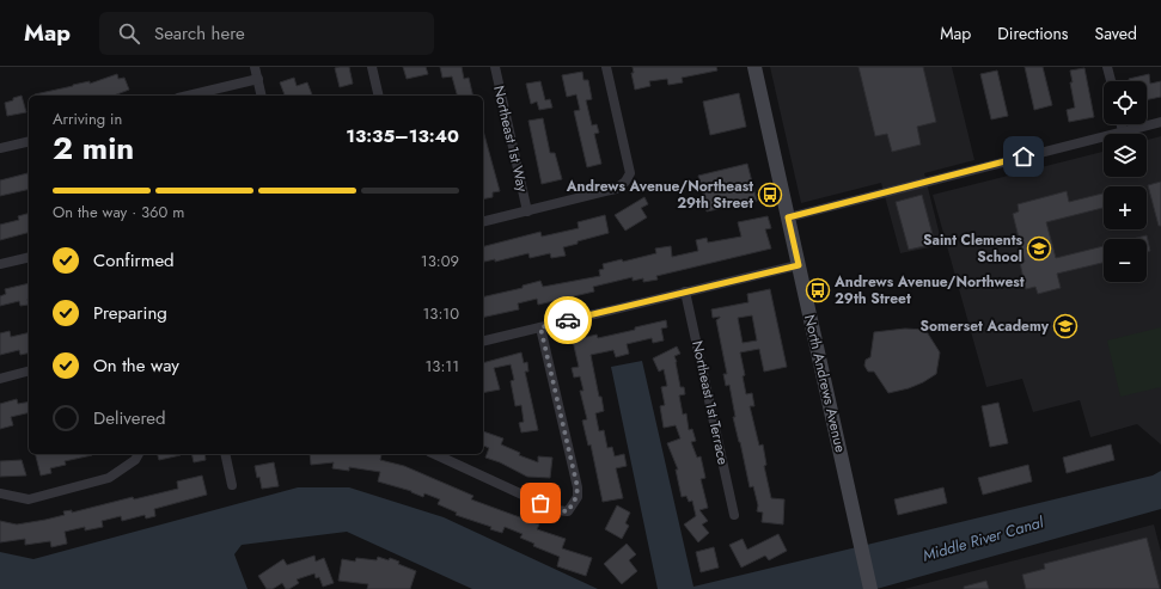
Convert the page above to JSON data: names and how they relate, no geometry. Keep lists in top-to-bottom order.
{
  "streets": {
    "main road": ["North Andrews Avenue"],
    "street": ["Northeast 1st Way", "Northeast 1st Terrace"]
  },
  "water": ["Middle River Canal"],
  "places": {
    "bus stop": ["Andrews Avenue/Northeast 29th Street", "Andrews Avenue/Northwest 29th Street"],
    "school or university": ["Saint Clements School", "Somerset Academy"]
  },
  "page": {
    "header": "Map",
    "search": "Search here",
    "nav": ["Map", "Directions", "Saved"],
    "map_buttons": ["+", "−"],
    "heading": ["2 min", "Arriving in", "13:35–13:40"],
    "bar": "On the way · 360 m",
    "list": [
      ["Confirmed", "13:09"],
      ["Preparing", "13:10"],
      ["On the way", "13:11"],
      "Delivered"
    ]
  }
}
